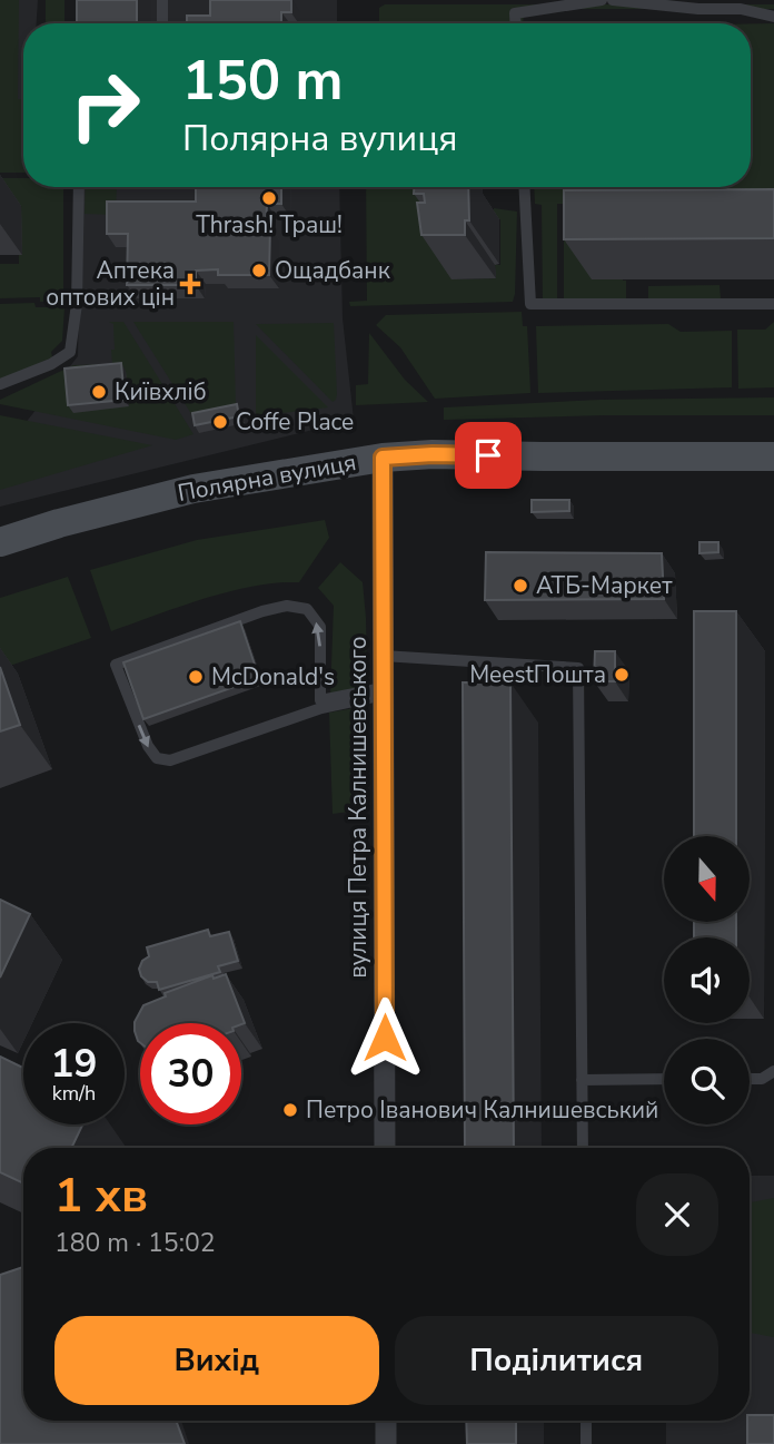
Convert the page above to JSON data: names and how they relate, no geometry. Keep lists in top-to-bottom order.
{
  "streets": {
    "main road": ["Полярна вулиця"],
    "street": ["вулиця Петра Калнишевського"]
  },
  "crossings": [
    ["Полярна вулиця", "вулиця Петра Калнишевського"]
  ],
  "places": {
    "other": [
      "Thrash! Траш!",
      "Ощадбанк",
      "Київхліб",
      "Coffe Place",
      "АТБ-Маркет",
      "MeestПошта",
      "McDonald's",
      "Петро Іванович Калнишевський"
    ],
    "health": ["Аптека оптових цін"]
  },
  "north": "bottom",
  "page": {
    "turn": ["150 m", "Полярна вулиця"],
    "speed": "19 km/h",
    "limit": "30",
    "heading": ["1 хв", "180 m · 15:02"],
    "buttons": ["Вихід", "Поділитися"]
  }
}
